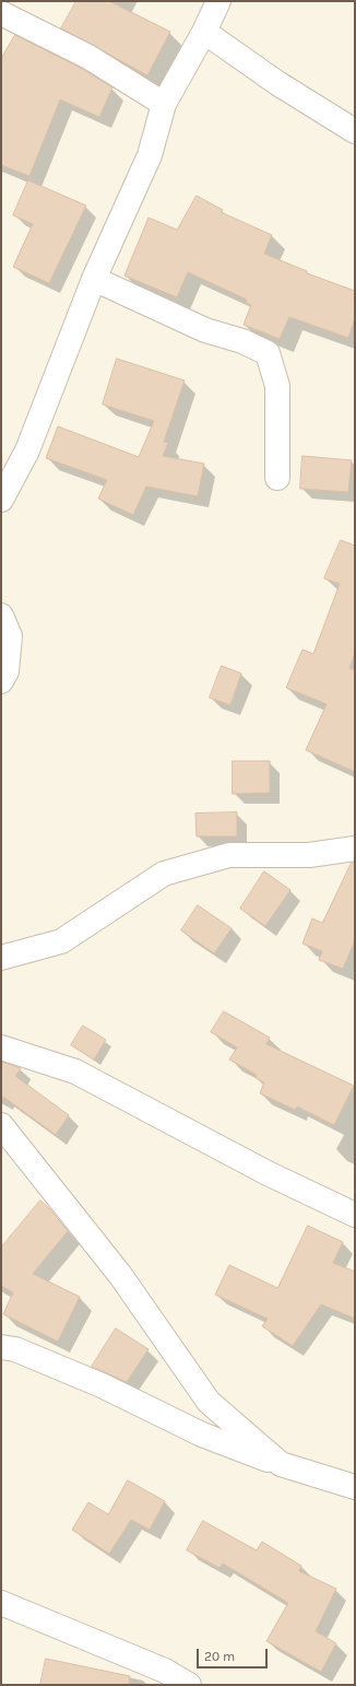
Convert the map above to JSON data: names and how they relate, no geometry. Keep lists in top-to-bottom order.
{
  "scale_bar": "20 m"
}
